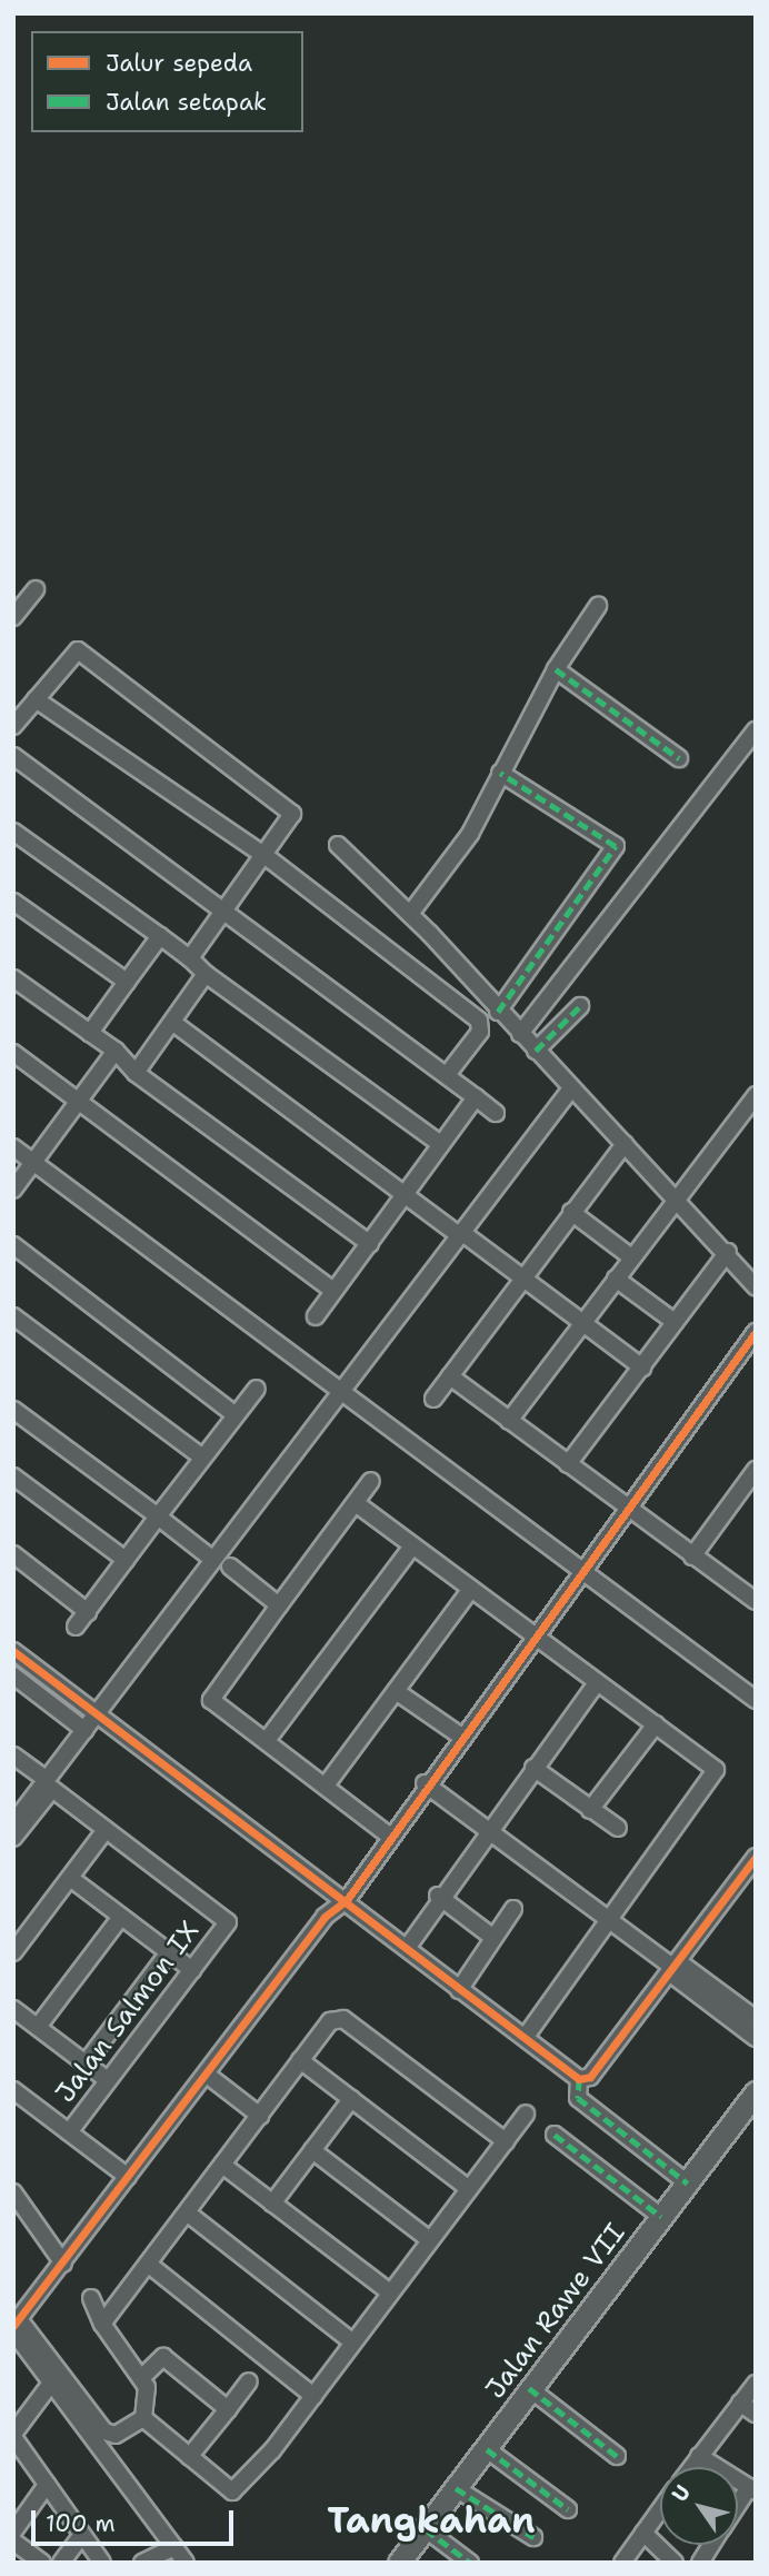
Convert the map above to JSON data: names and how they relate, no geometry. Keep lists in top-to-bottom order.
{
  "streets": {
    "main road": ["Jalan Rawe VII"],
    "street": ["Jalan Salmon IX"]
  },
  "districts": ["Tangkahan"],
  "legend": ["Jalur sepeda", "Jalan setapak"],
  "scale_bar": "100 m",
  "north": "top left"
}
